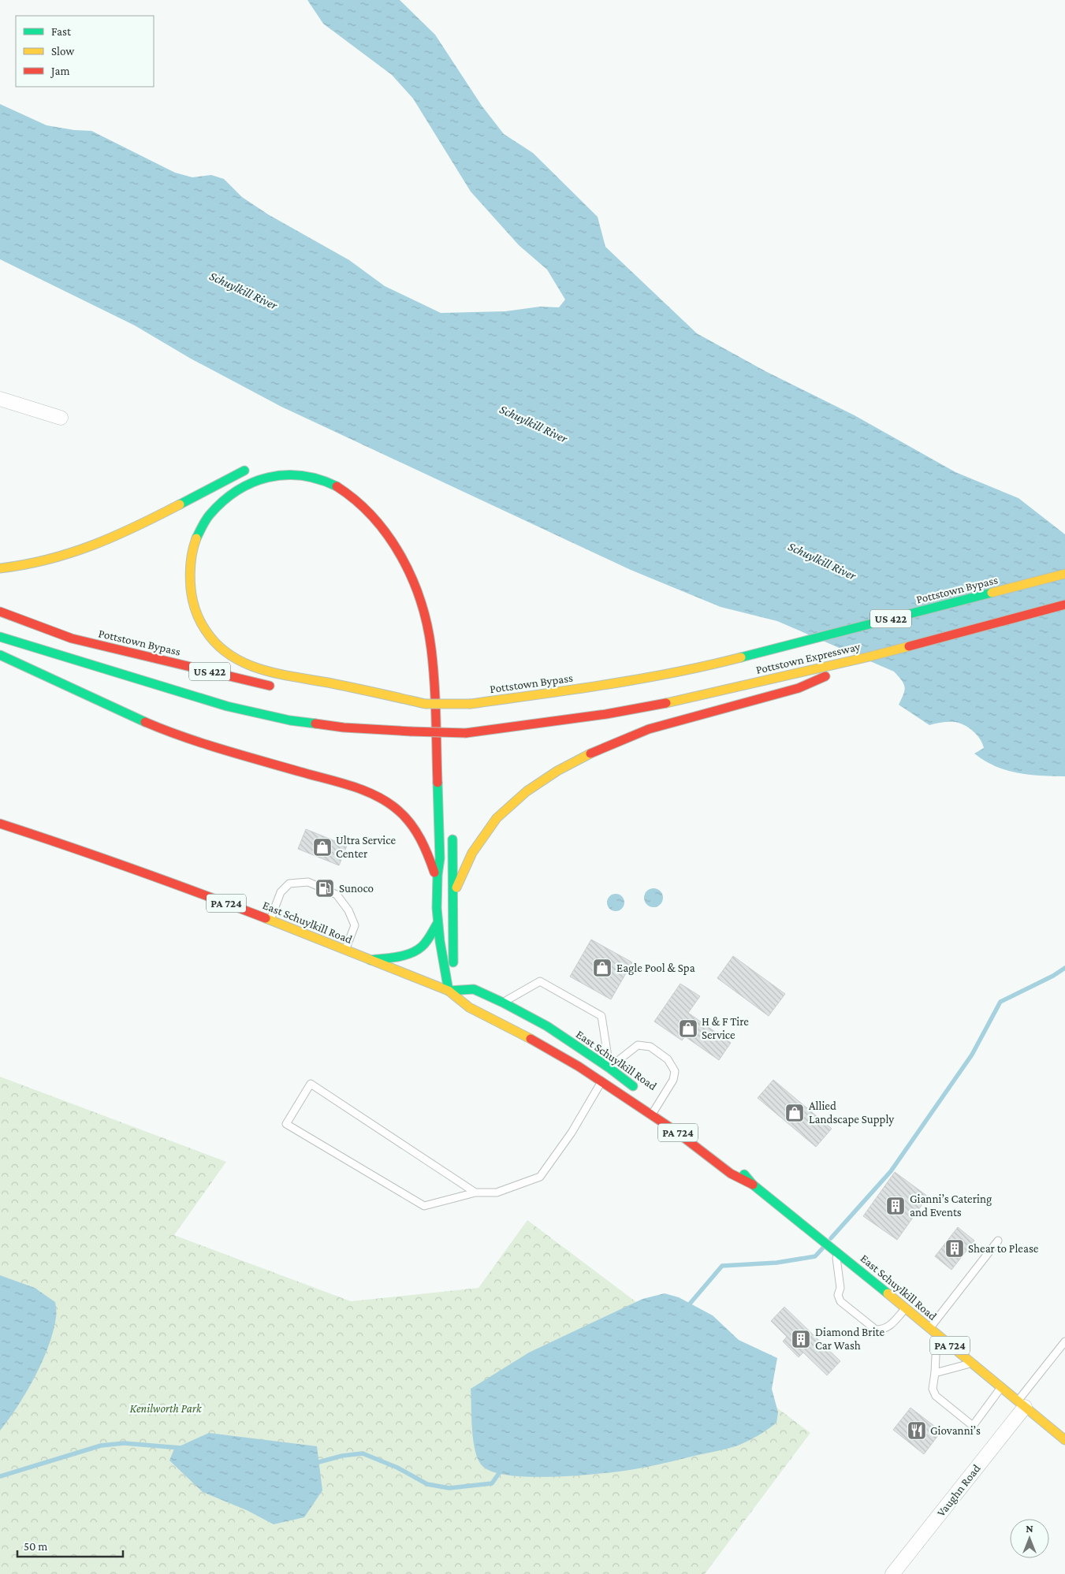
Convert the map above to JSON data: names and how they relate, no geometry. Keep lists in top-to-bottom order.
{
  "streets": {
    "main road": [
      "Pottstown Bypass",
      "US 422",
      "Pottstown Expressway",
      "PA 724",
      "East Schuylkill Road"
    ],
    "street": ["Vaughn Road"]
  },
  "crossings": [
    ["US 422", "Pottstown Expressway"],
    ["East Schuylkill Road", "Vaughn Road"]
  ],
  "water": ["Schuylkill River"],
  "parks": ["Kenilworth Park"],
  "places": {
    "shop": [
      "Ultra Service Center",
      "Eagle Pool & Spa",
      "H & F Tire Service",
      "Allied Landscape Supply"
    ],
    "fuel station": ["Sunoco"],
    "building": ["Gianni’s Catering and Events", "Shear to Please", "Diamond Brite Car Wash"],
    "restaurant": ["Giovanni’s"]
  },
  "legend": ["Fast", "Slow", "Jam"],
  "scale_bar": "50 m",
  "north": "top"
}
